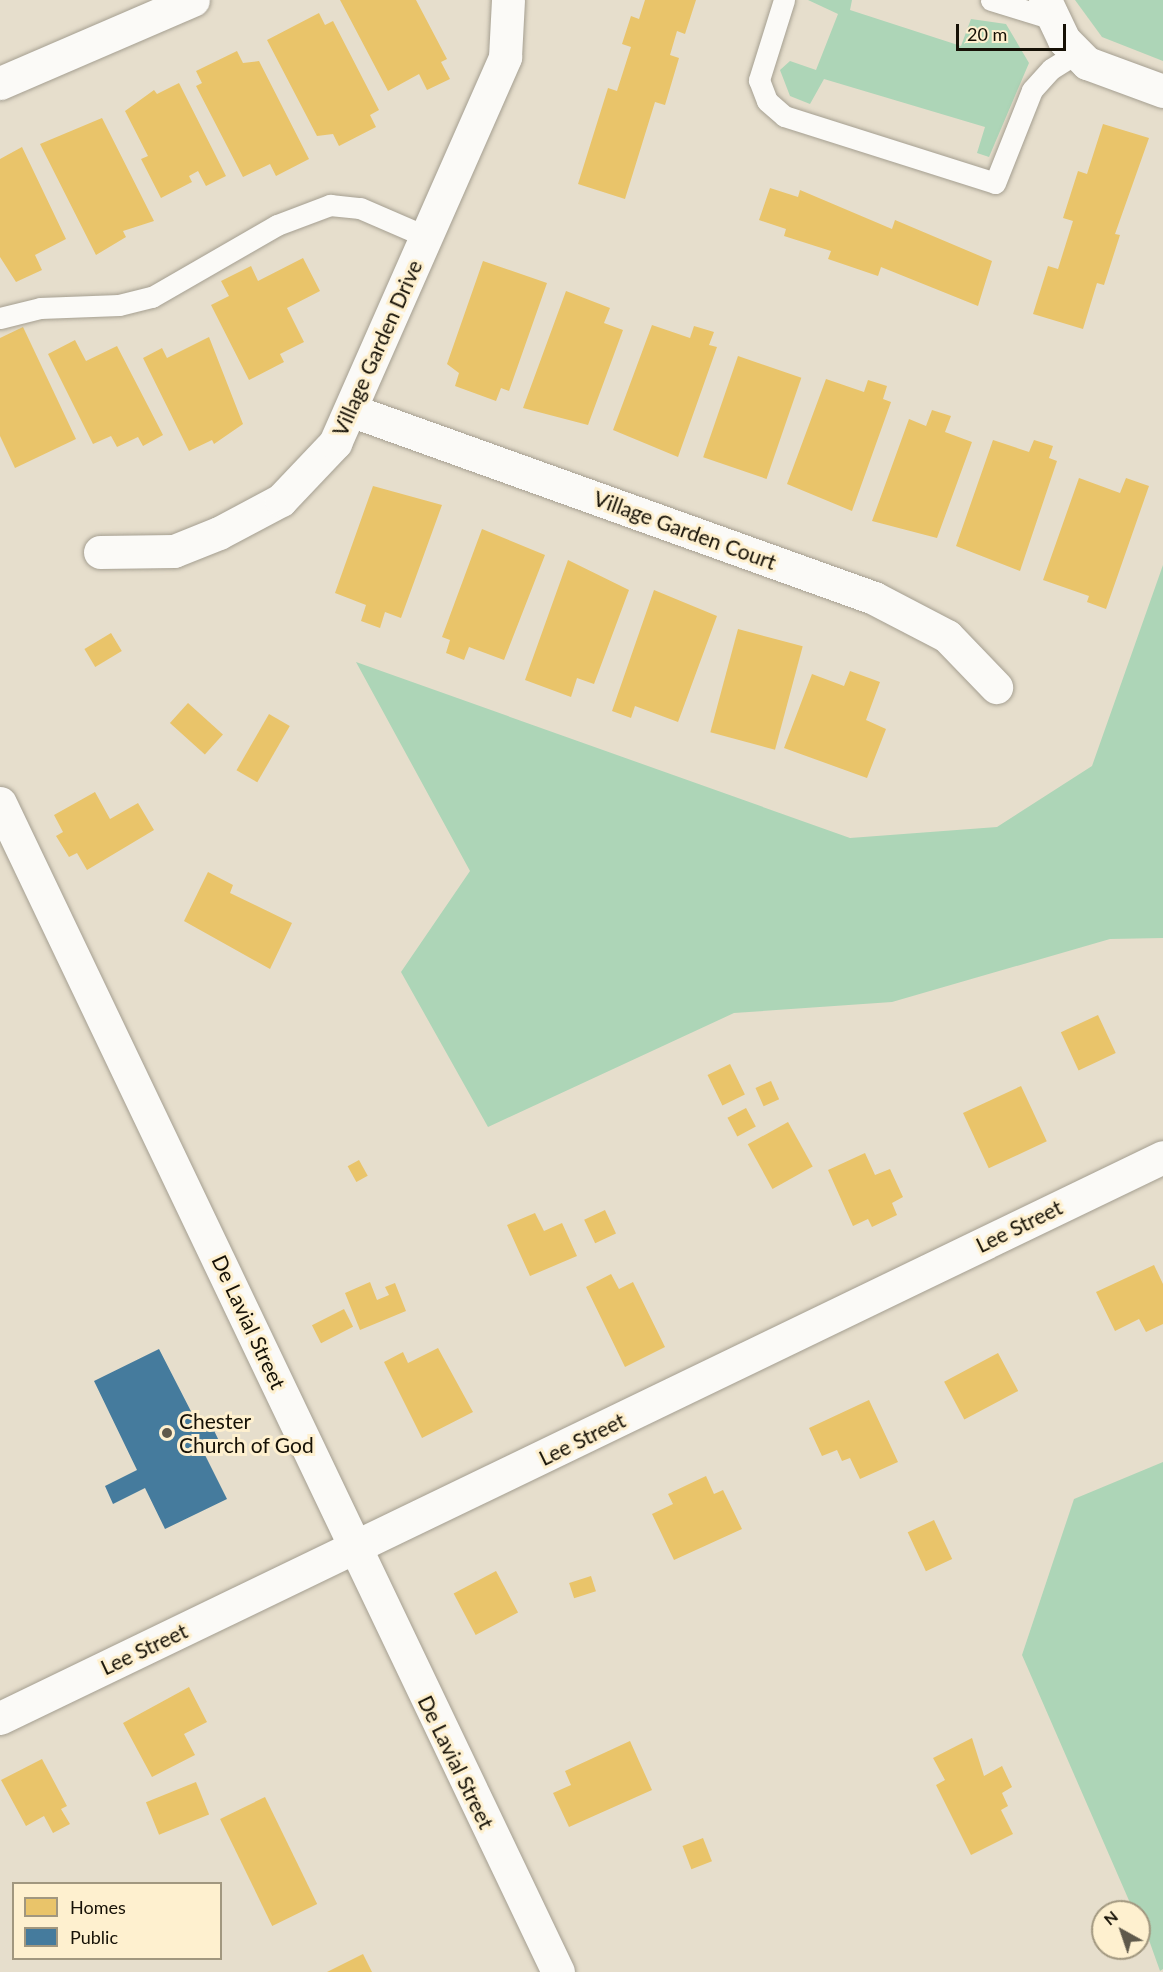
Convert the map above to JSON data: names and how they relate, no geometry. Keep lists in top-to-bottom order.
{
  "streets": {
    "street": [
      "Village Garden Drive",
      "Village Garden Court",
      "Lee Street",
      "De Lavial Street"
    ]
  },
  "crossings": [
    ["Village Garden Drive", "Village Garden Court"],
    ["Lee Street", "De Lavial Street"]
  ],
  "places": ["Chester Church of God"],
  "legend": ["Homes", "Public"],
  "scale_bar": "20 m",
  "north": "top left"
}
